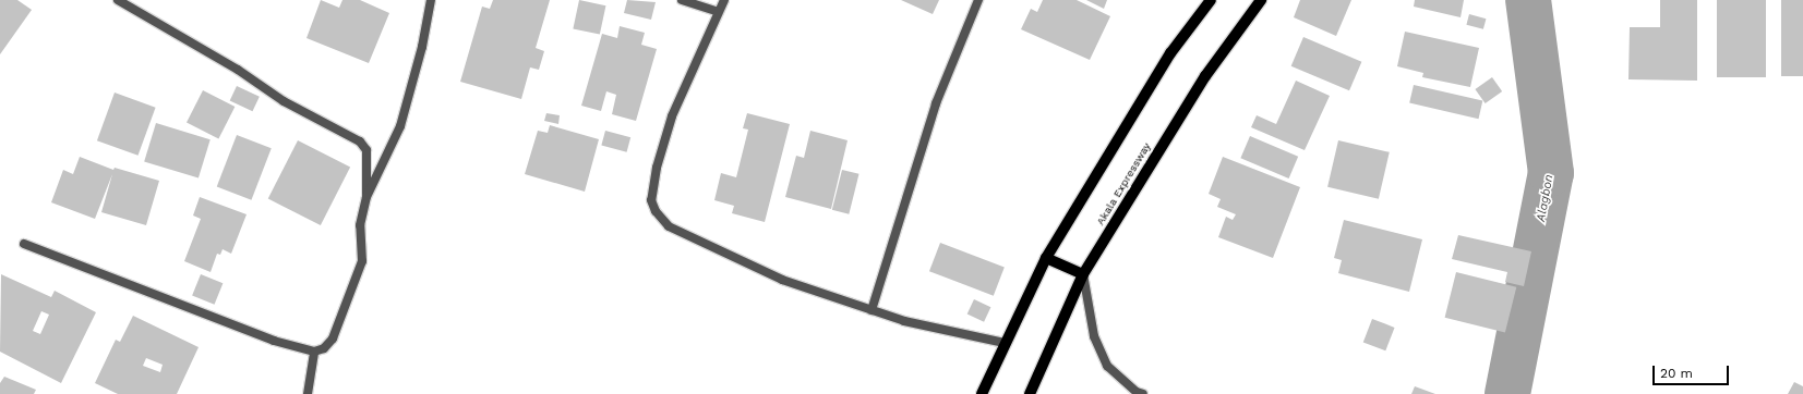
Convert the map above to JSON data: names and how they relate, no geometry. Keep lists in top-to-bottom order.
{
  "streets": {
    "main road": ["Akala Expressway"]
  },
  "water": ["Alagbon"],
  "scale_bar": "20 m"
}
